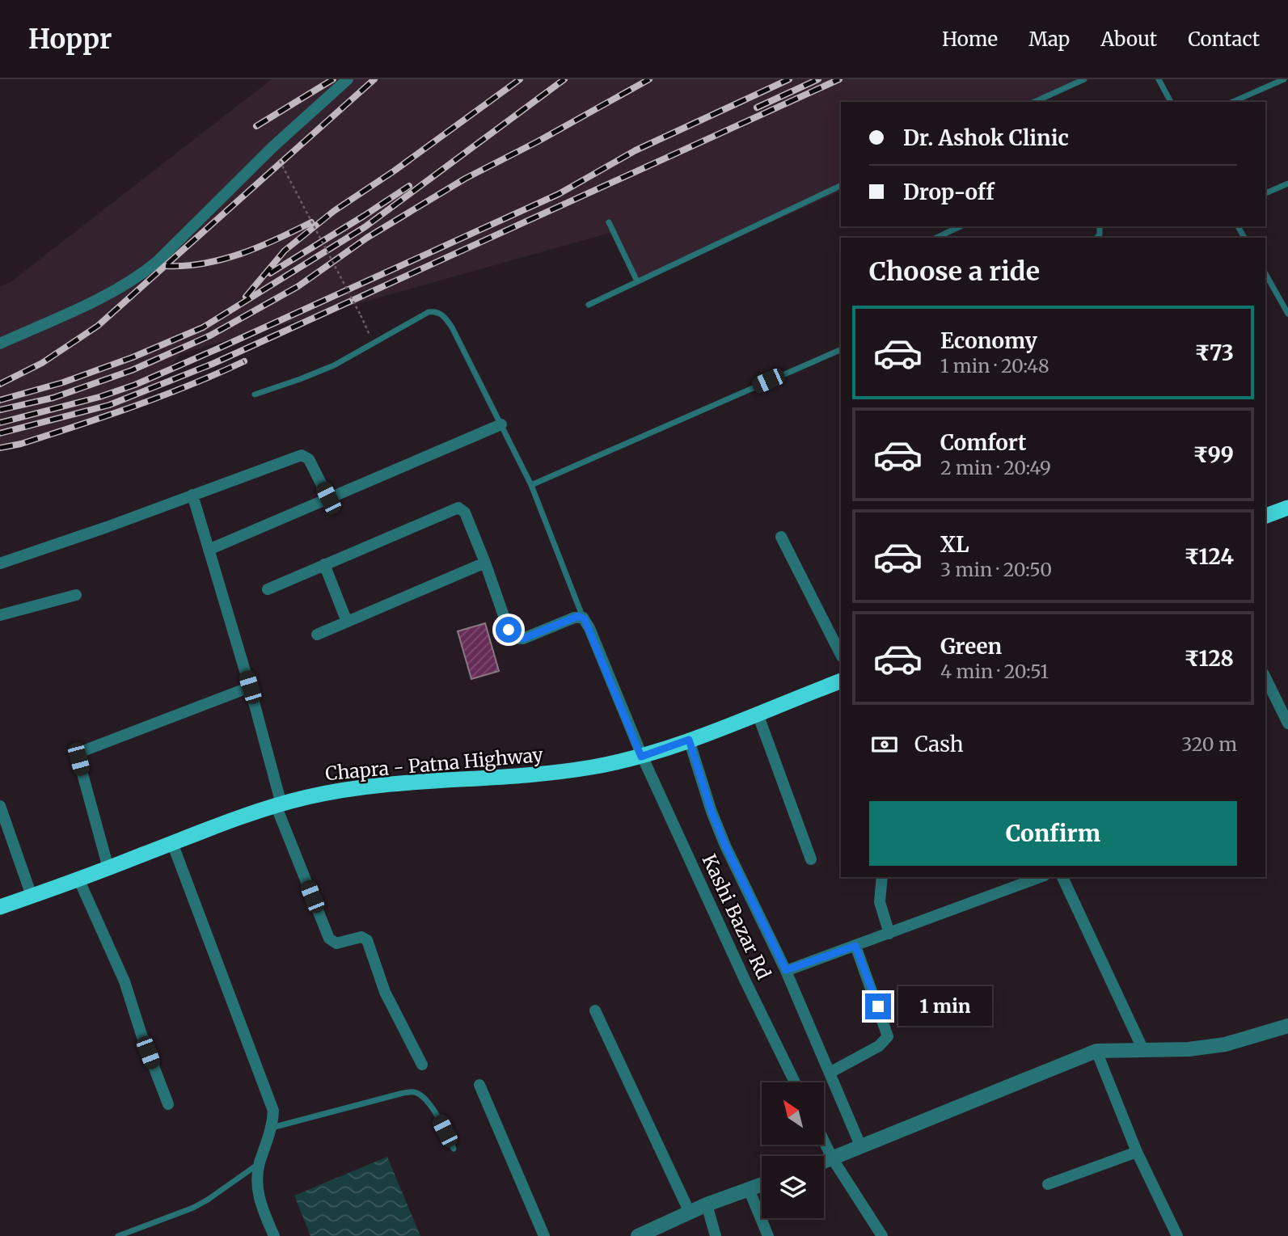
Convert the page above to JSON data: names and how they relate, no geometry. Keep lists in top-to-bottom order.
{
  "streets": {
    "highway": ["Chapra - Patna Highway"],
    "street": ["Kashi Bazar Rd"]
  },
  "crossings": [
    ["Chapra - Patna Highway", "Kashi Bazar Rd"]
  ],
  "north": "top left",
  "page": {
    "header": "Hoppr",
    "nav": [
      "Home",
      "Map",
      "About",
      "Contact"
    ],
    "banner": ["Dr. Ashok Clinic", "Drop-off"],
    "heading": "Choose a ride",
    "list": [
      {
        "name": "Economy",
        "note": "1 min · 20:48",
        "value": "₹73"
      },
      {
        "name": "Comfort",
        "note": "2 min · 20:49",
        "value": "₹99"
      },
      {
        "name": "XL",
        "note": "3 min · 20:50",
        "value": "₹124"
      },
      {
        "name": "Green",
        "note": "4 min · 20:51",
        "value": "₹128"
      }
    ],
    "pay": ["Cash", "320 m"],
    "buttons": "Confirm",
    "bubble": "1 min"
  }
}
